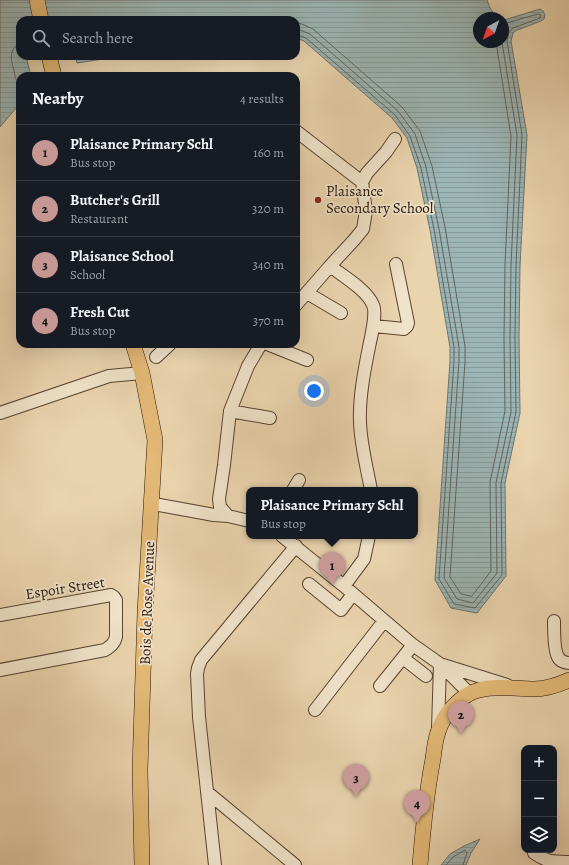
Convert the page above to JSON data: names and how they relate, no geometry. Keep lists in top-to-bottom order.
{
  "streets": {
    "main road": ["Bois de Rose Avenue"],
    "street": ["Espoir Street"]
  },
  "places": ["Plaisance Secondary School"],
  "north": "bottom left",
  "page": {
    "search": "Search here",
    "heading": ["Nearby", "4 results"],
    "list": [
      {
        "mark": "1",
        "name": "Plaisance Primary Schl",
        "note": "Bus stop",
        "value": "160 m"
      },
      {
        "mark": "2",
        "name": "Butcher's Grill",
        "note": "Restaurant",
        "value": "320 m"
      },
      {
        "mark": "3",
        "name": "Plaisance School",
        "note": "School",
        "value": "340 m"
      },
      {
        "mark": "4",
        "name": "Fresh Cut",
        "note": "Bus stop",
        "value": "370 m"
      }
    ],
    "popup": ["Plaisance Primary Schl", "Bus stop"],
    "pins": [
      "1",
      "2",
      "3",
      "4"
    ],
    "map_buttons": ["+", "−"]
  }
}
